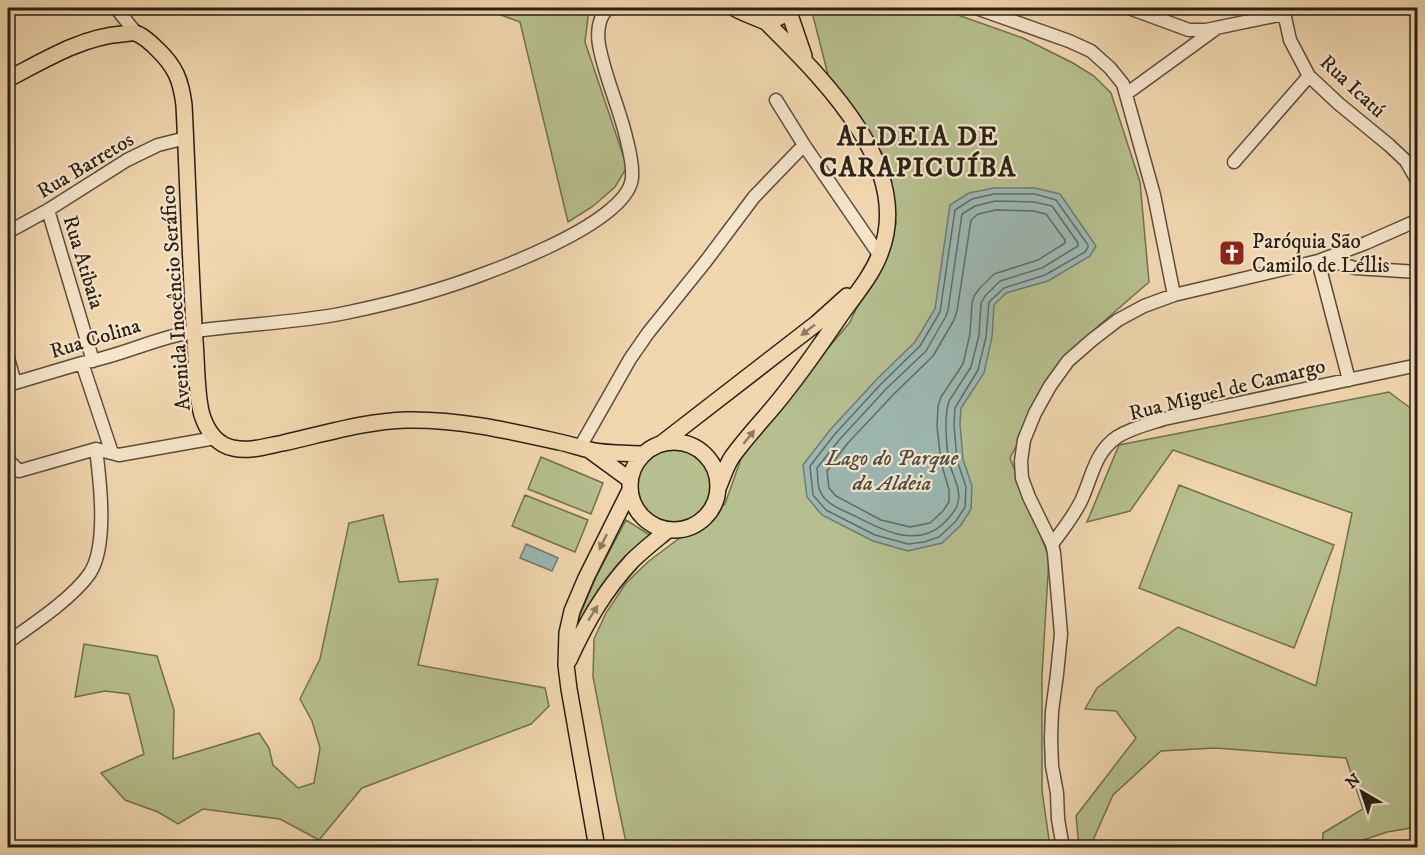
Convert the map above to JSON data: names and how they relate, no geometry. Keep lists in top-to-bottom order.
{
  "streets": {
    "main road": ["Avenida Inocêncio Seráfico"],
    "street": [
      "Rua Icatú",
      "Rua Barretos",
      "Rua Atibaia",
      "Rua Colina",
      "Rua Miguel de Camargo"
    ]
  },
  "crossings": [
    ["Rua Barretos", "Rua Atibaia"],
    ["Rua Barretos", "Avenida Inocêncio Seráfico"],
    ["Rua Atibaia", "Rua Colina"],
    ["Avenida Inocêncio Seráfico", "Rua Colina"]
  ],
  "districts": ["ALDEIA DE CARAPICUÍBA"],
  "water": ["Lago do Parque da Aldeia"],
  "places": {
    "church": ["Paróquia São Camilo de Léllis"]
  },
  "north": "top left"
}
